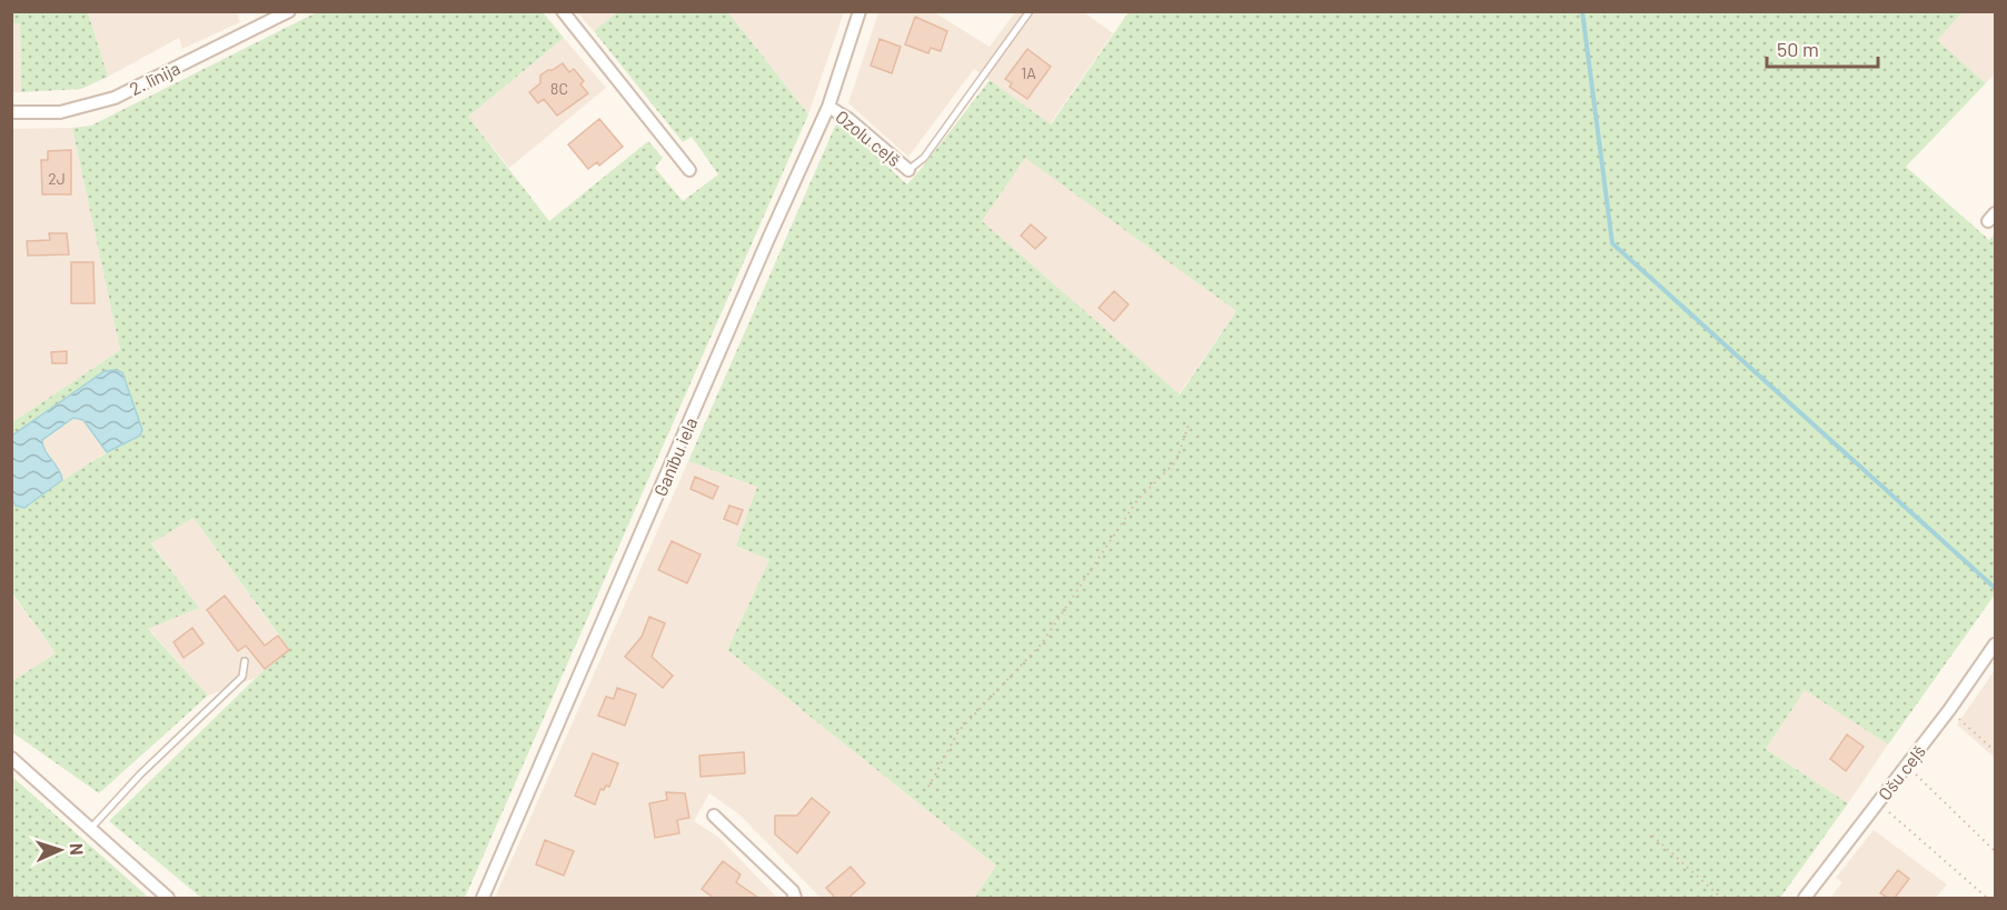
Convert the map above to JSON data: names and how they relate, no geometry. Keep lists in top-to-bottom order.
{
  "streets": {
    "street": [
      "2. līnija",
      "Ozolu ceļš",
      "Ganību iela",
      "Ošu ceļš"
    ]
  },
  "crossings": [
    ["Ozolu ceļš", "Ganību iela"]
  ],
  "house_numbers": ["1A", "8C", "2J"],
  "scale_bar": "50 m",
  "north": "right"
}
